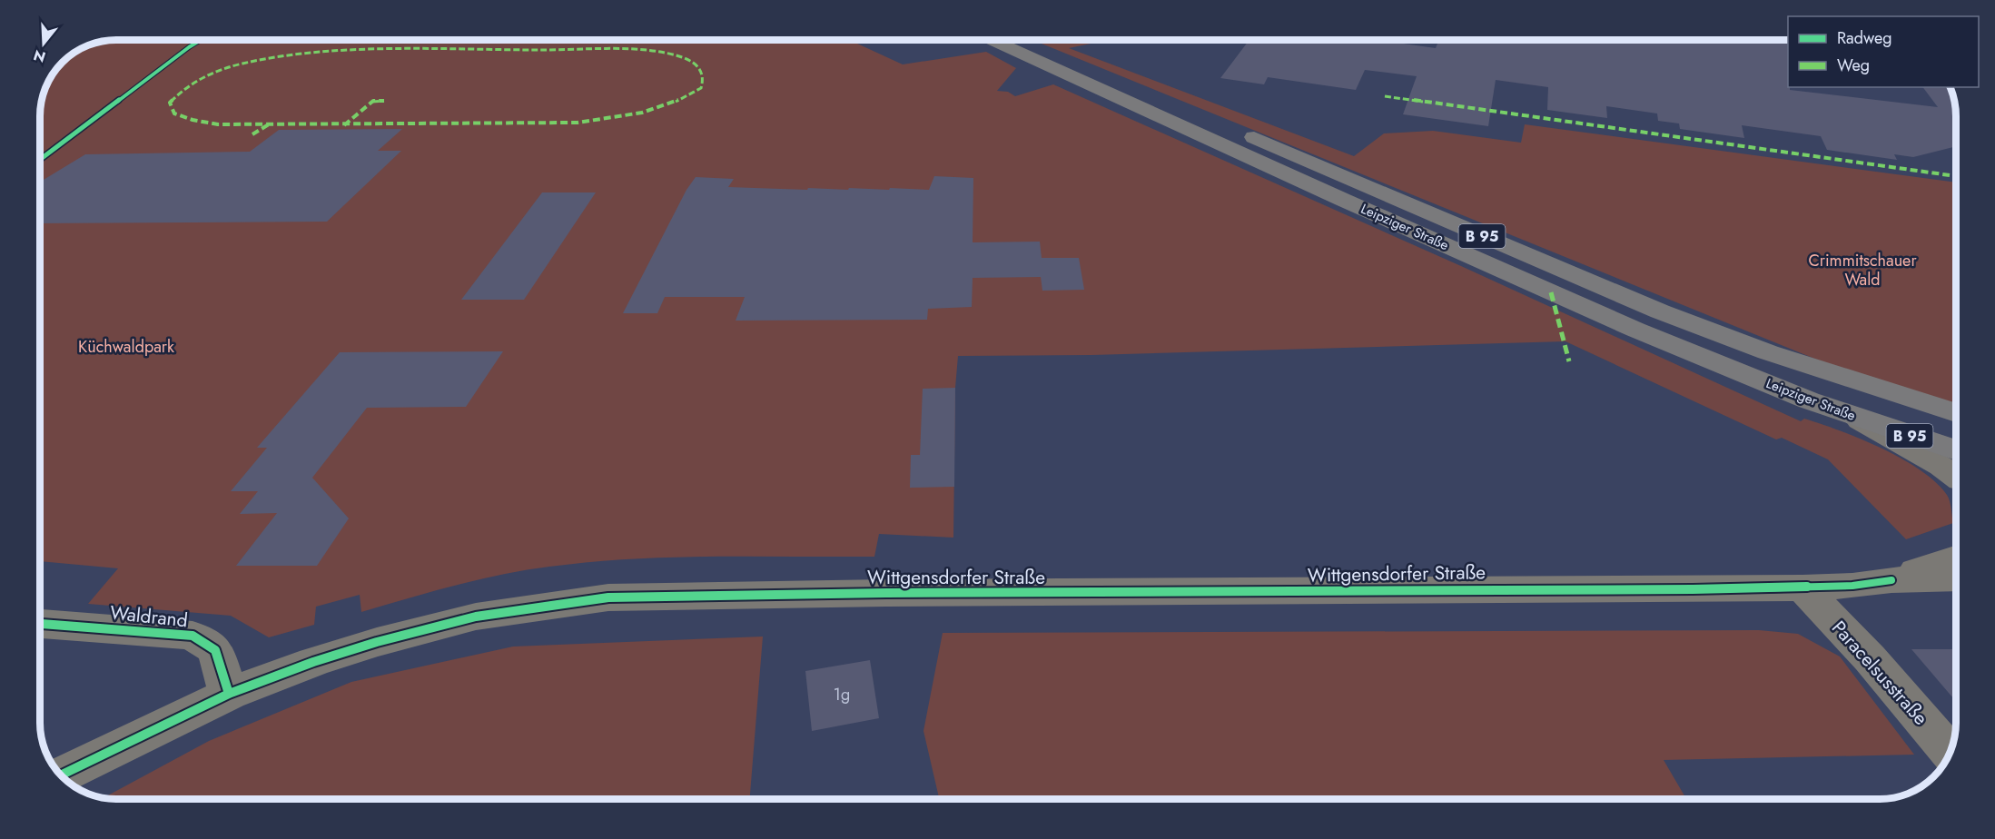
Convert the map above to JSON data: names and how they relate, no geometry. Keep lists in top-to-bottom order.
{
  "streets": {
    "main road": ["Leipziger Straße", "B 95"],
    "street": ["Wittgensdorfer Straße", "Waldrand", "Paracelsusstraße"]
  },
  "crossings": [
    ["Wittgensdorfer Straße", "Waldrand"],
    ["Wittgensdorfer Straße", "Paracelsusstraße"]
  ],
  "parks": ["Crimmitschauer Wald", "Küchwaldpark"],
  "house_numbers": ["1g"],
  "legend": ["Radweg", "Weg"],
  "north": "bottom"
}
